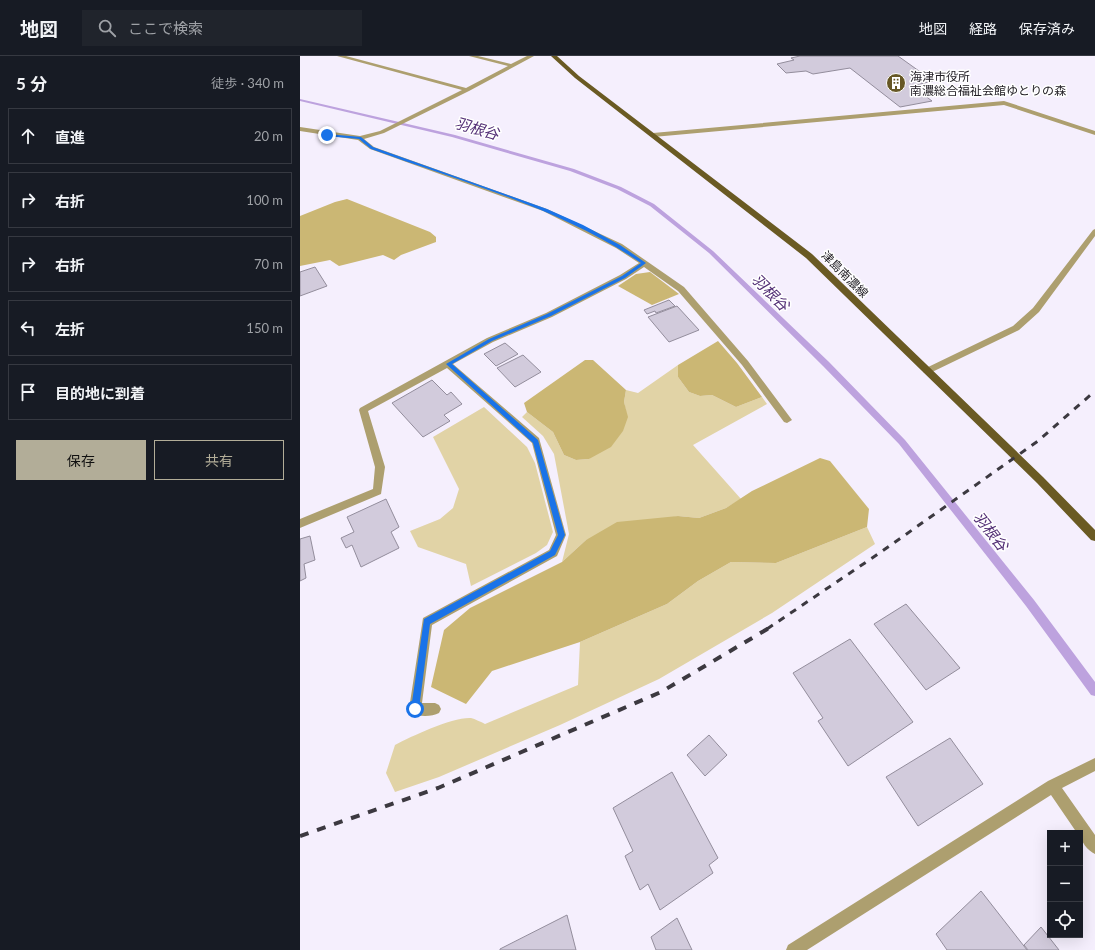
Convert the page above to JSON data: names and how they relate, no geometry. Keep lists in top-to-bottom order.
{
  "streets": {
    "main road": ["津島南濃線"]
  },
  "water": ["羽根谷"],
  "places": {
    "building": ["海津市役所 南濃総合福祉会館ゆとりの森"]
  },
  "page": {
    "header": "地図",
    "search": "ここで検索",
    "nav": ["地図", "経路", "保存済み"],
    "heading": ["5 分", "徒歩 · 340 m"],
    "list": [
      ["直進", "20 m"],
      ["右折", "100 m"],
      ["右折", "70 m"],
      ["左折", "150 m"],
      "目的地に到着"
    ],
    "buttons": ["保存", "共有"],
    "map_buttons": ["+", "−"]
  }
}
